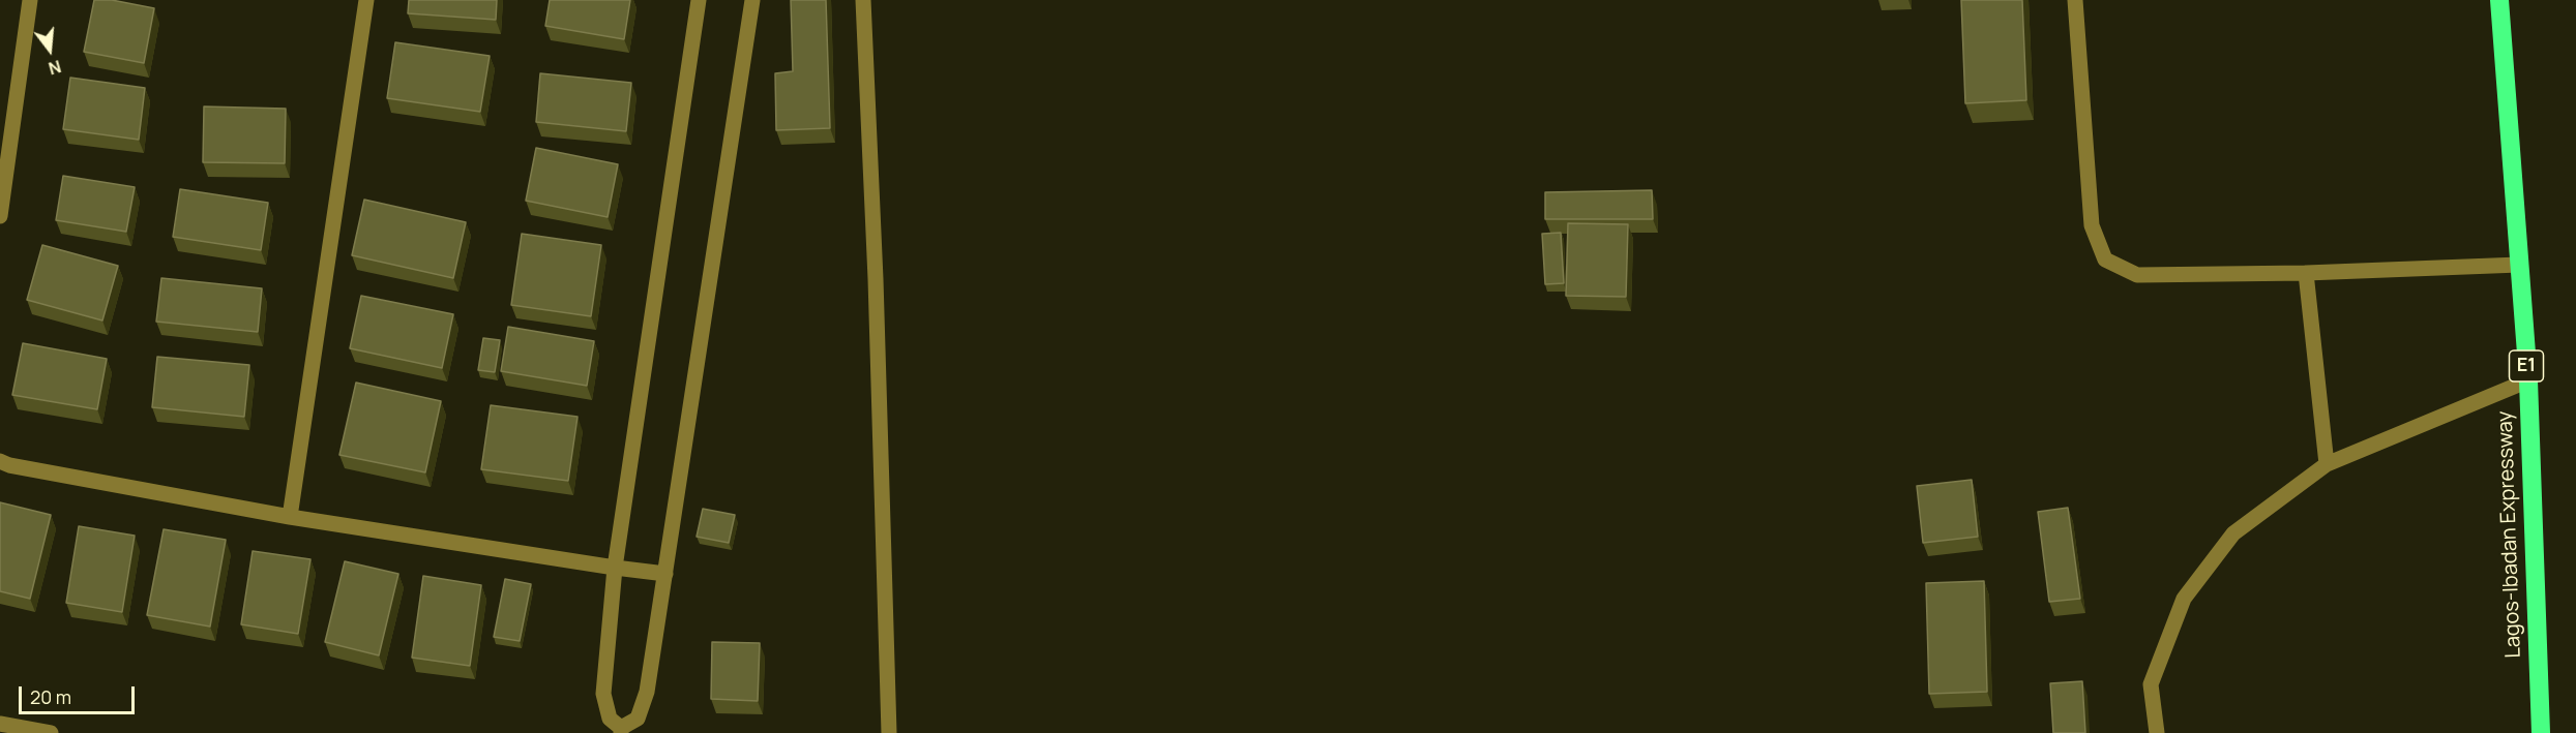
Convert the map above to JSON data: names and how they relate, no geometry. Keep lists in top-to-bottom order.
{
  "streets": {
    "highway": ["E1", "Lagos-Ibadan Expressway"]
  },
  "scale_bar": "20 m",
  "north": "bottom"
}
